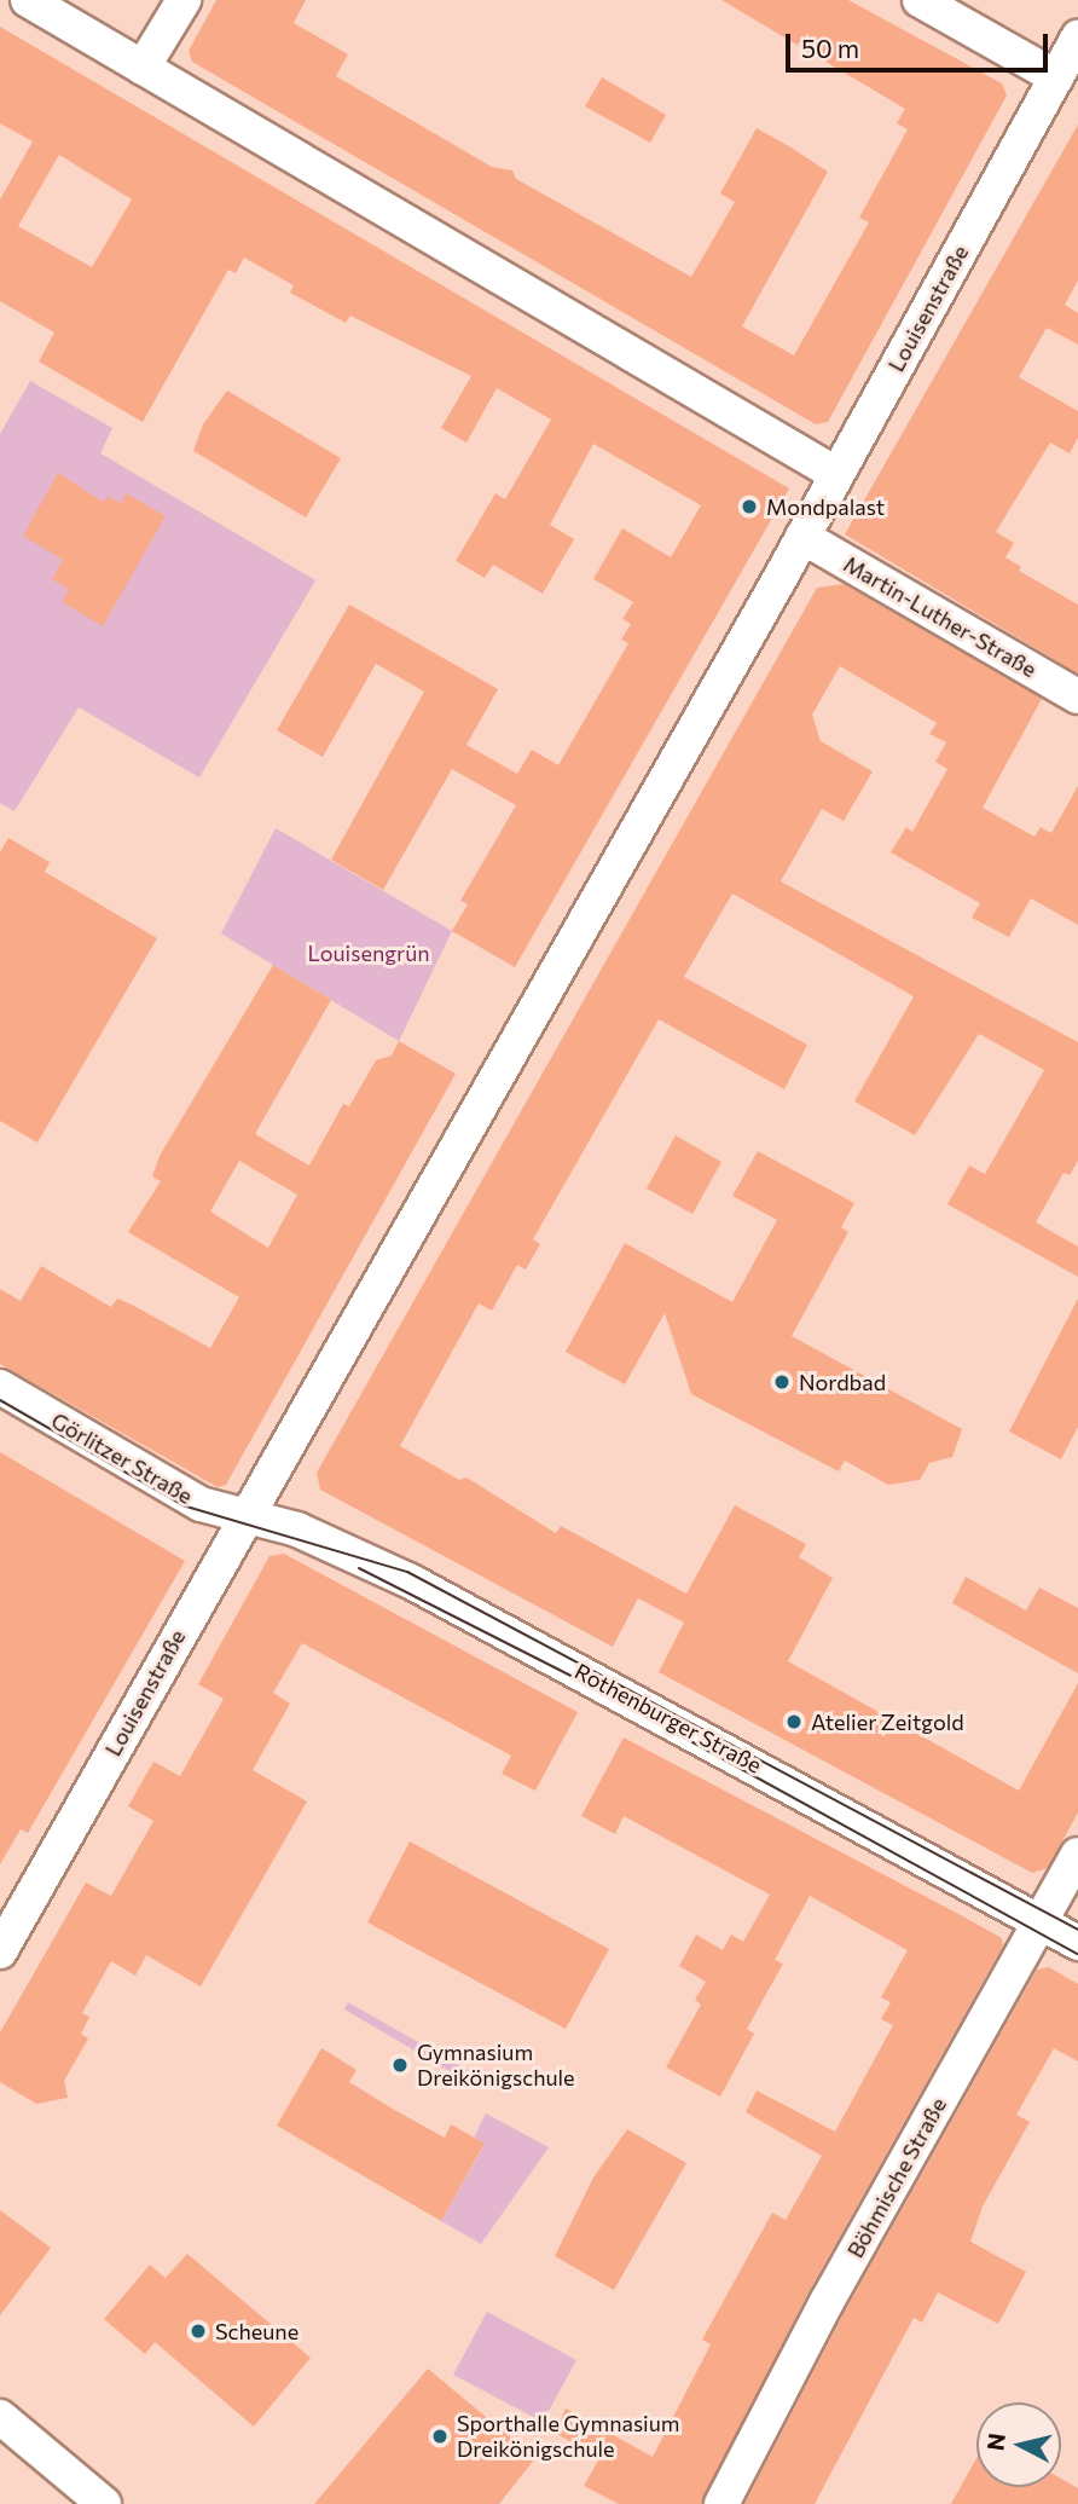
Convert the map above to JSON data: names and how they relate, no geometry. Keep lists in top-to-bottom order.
{
  "streets": {
    "street": [
      "Louisenstraße",
      "Martin-Luther-Straße",
      "Görlitzer Straße",
      "Rothenburger Straße",
      "Böhmische Straße"
    ]
  },
  "crossings": [
    ["Louisenstraße", "Martin-Luther-Straße"],
    ["Louisenstraße", "Görlitzer Straße"],
    ["Louisenstraße", "Rothenburger Straße"],
    ["Görlitzer Straße", "Rothenburger Straße"],
    ["Rothenburger Straße", "Böhmische Straße"]
  ],
  "parks": ["Louisengrün"],
  "places": [
    "Mondpalast",
    "Nordbad",
    "Atelier Zeitgold",
    "Gymnasium Dreikönigschule",
    "Scheune",
    "Sporthalle Gymnasium Dreikönigschule"
  ],
  "scale_bar": "50 m",
  "north": "left"
}
